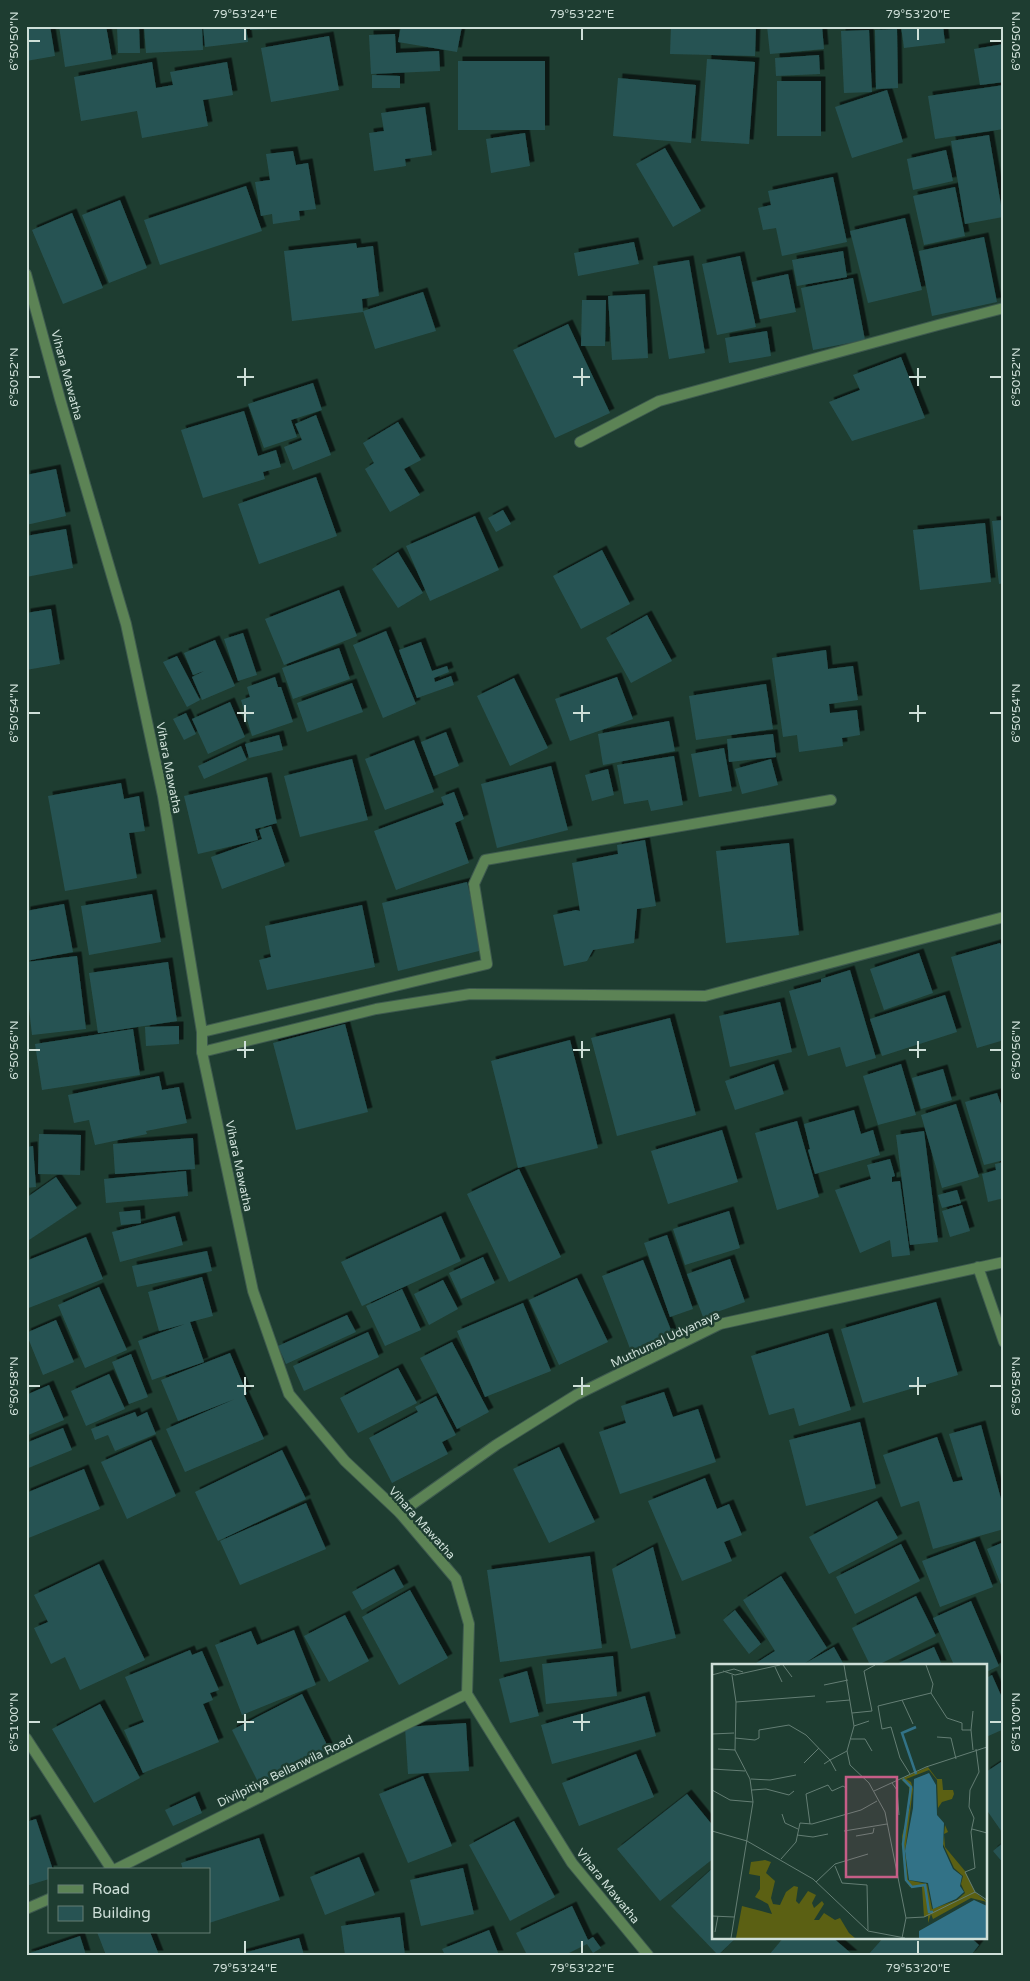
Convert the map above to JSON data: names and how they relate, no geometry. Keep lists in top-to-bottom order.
{
  "streets": {
    "street": ["Vihara Mawatha", "Muthumal Udyanaya", "Divilpitiya Bellanwila Road"]
  },
  "crossings": [
    ["Vihara Mawatha", "Muthumal Udyanaya"],
    ["Vihara Mawatha", "Divilpitiya Bellanwila Road"]
  ],
  "legend": ["Road", "Building"],
  "coordinates": [
    "79°53'24\"E",
    "79°53'22\"E",
    "79°53'20\"E",
    "6°50'50\"N",
    "6°50'52\"N",
    "6°50'54\"N",
    "6°50'56\"N",
    "6°50'58\"N",
    "6°51'00\"N"
  ]
}
